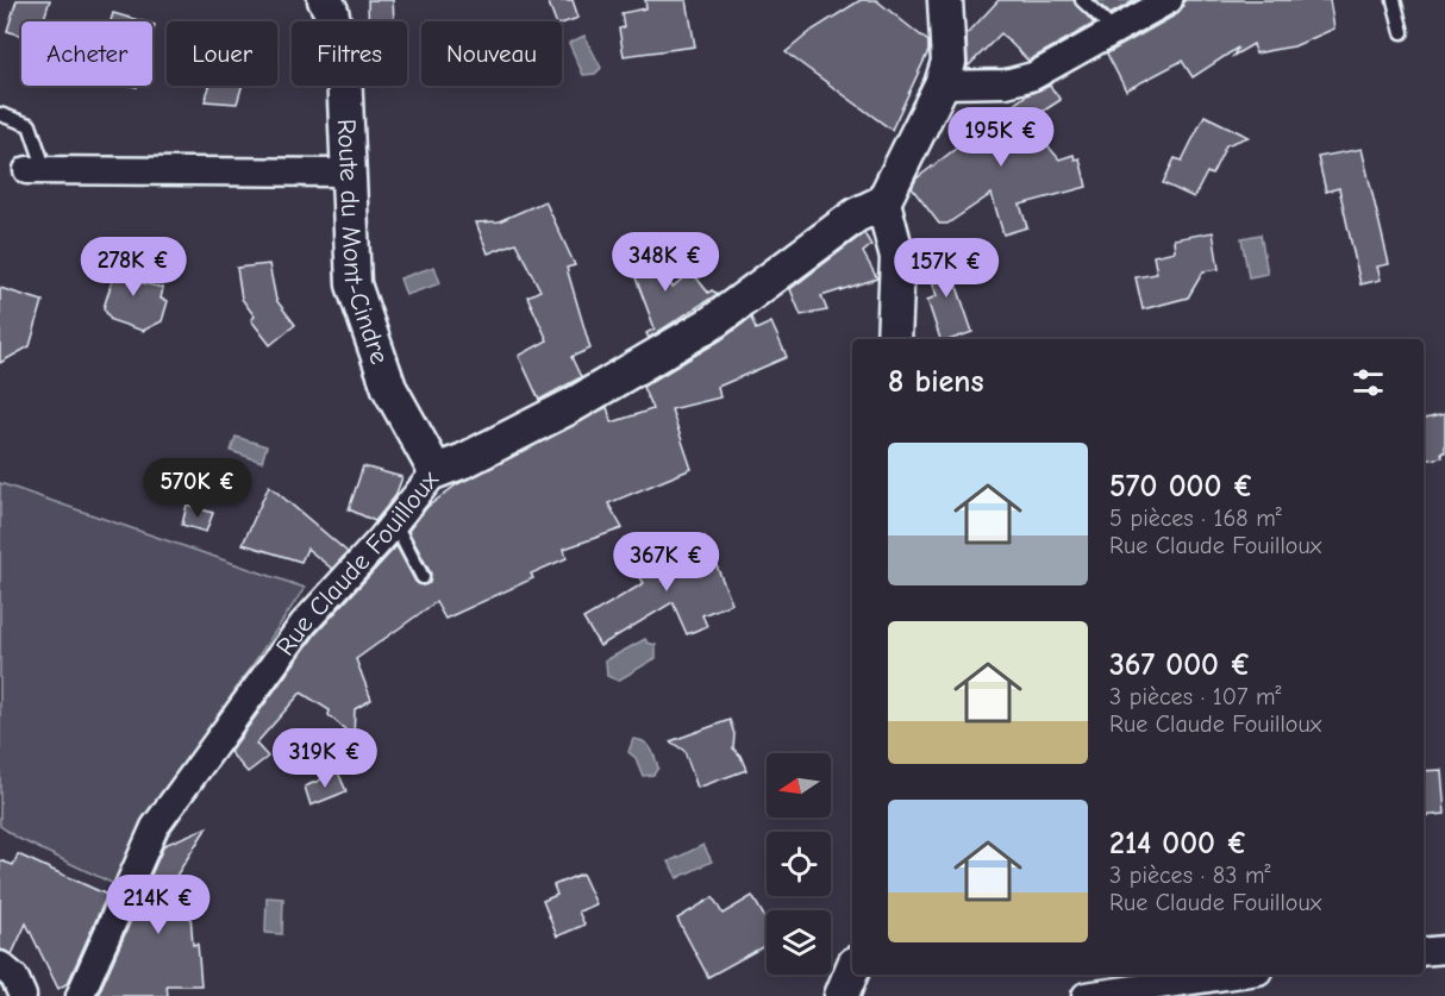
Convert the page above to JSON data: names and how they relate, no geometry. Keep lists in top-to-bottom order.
{
  "streets": {
    "street": ["Route du Mont-Cindre", "Rue Claude Fouilloux"]
  },
  "crossings": [
    ["Route du Mont-Cindre", "Rue Claude Fouilloux"]
  ],
  "north": "left",
  "page": {
    "chip": [
      "Acheter",
      "Louer",
      "Filtres",
      "Nouveau"
    ],
    "price": [
      "195K €",
      "348K €",
      "278K €",
      "157K €",
      "570K €",
      "367K €",
      "319K €",
      "214K €"
    ],
    "heading": "8 biens",
    "list": [
      {
        "name": "570 000 €",
        "note": "5 pièces · 168 m² · Rue Claude Fouilloux"
      },
      {
        "name": "367 000 €",
        "note": "3 pièces · 107 m² · Rue Claude Fouilloux"
      },
      {
        "name": "214 000 €",
        "note": "3 pièces · 83 m² · Rue Claude Fouilloux"
      }
    ]
  }
}
